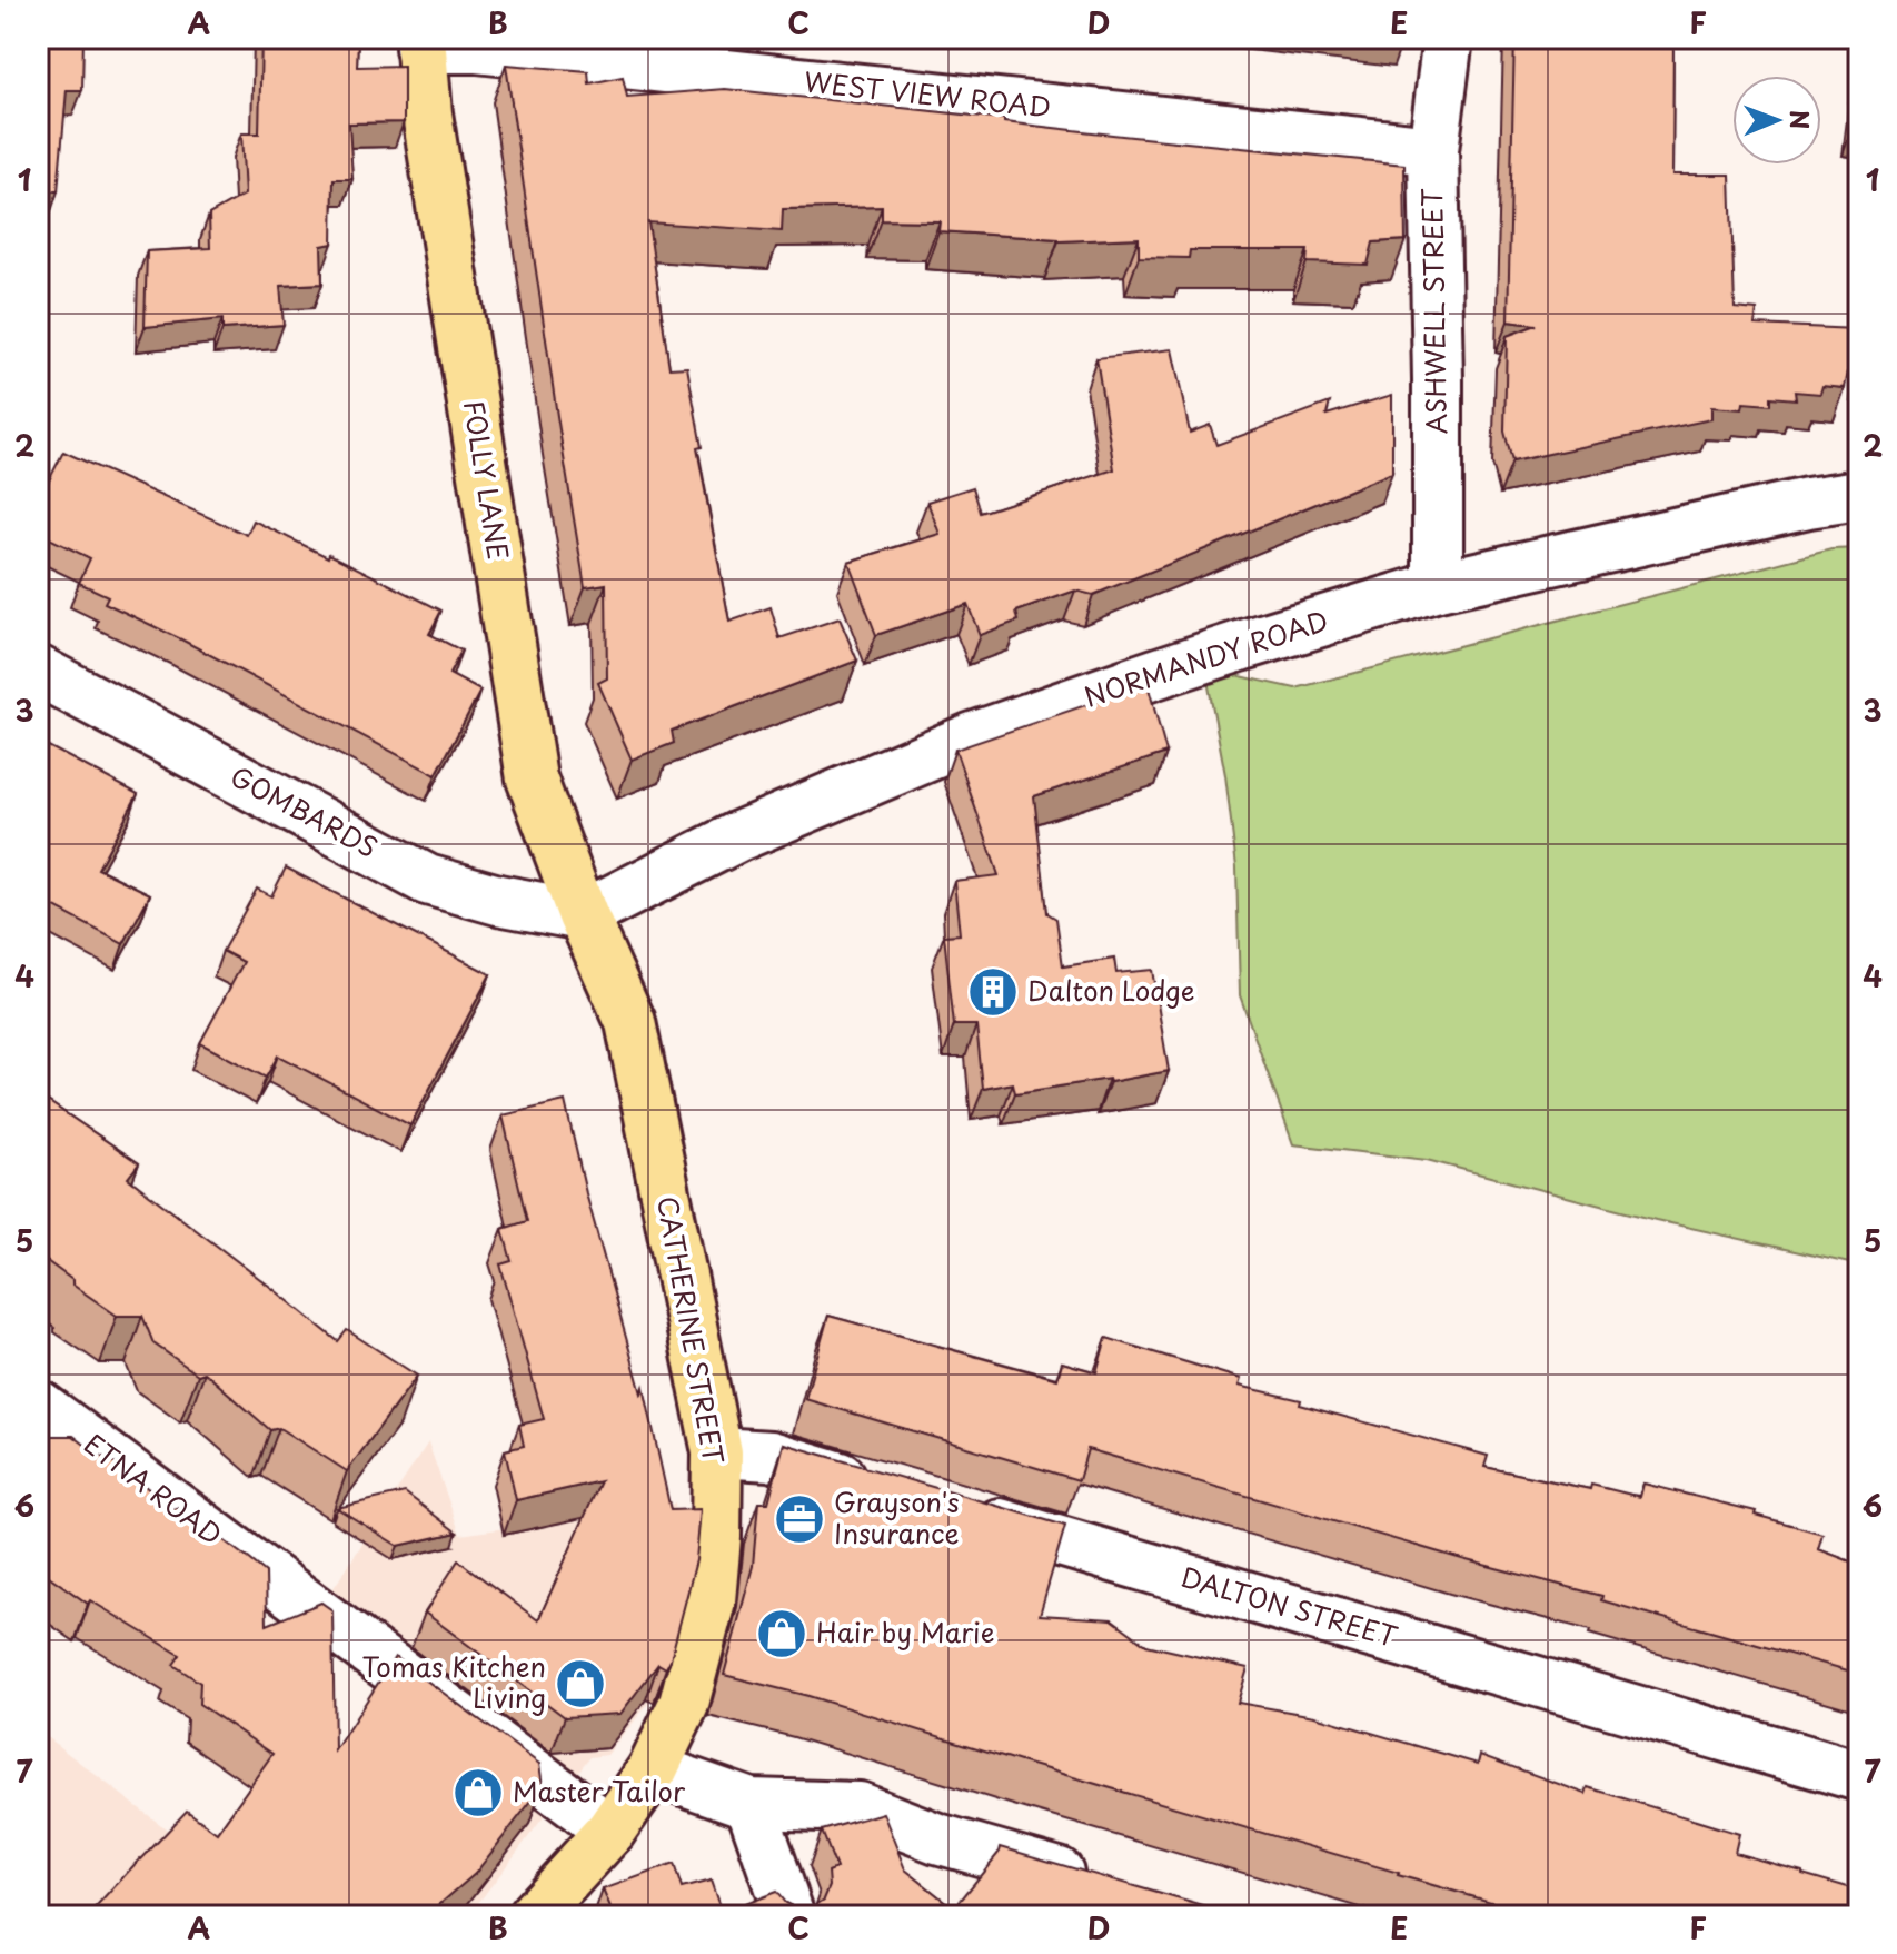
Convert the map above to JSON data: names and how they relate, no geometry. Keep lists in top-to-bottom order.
{
  "streets": {
    "main road": ["FOLLY LANE", "CATHERINE STREET"],
    "street": [
      "WEST VIEW ROAD",
      "ASHWELL STREET",
      "NORMANDY ROAD",
      "GOMBARDS",
      "ETNA ROAD",
      "DALTON STREET"
    ]
  },
  "crossings": [
    ["WEST VIEW ROAD", "ASHWELL STREET"],
    ["WEST VIEW ROAD", "FOLLY LANE"],
    ["ASHWELL STREET", "NORMANDY ROAD"],
    ["FOLLY LANE", "NORMANDY ROAD"],
    ["FOLLY LANE", "GOMBARDS"],
    ["FOLLY LANE", "CATHERINE STREET"],
    ["NORMANDY ROAD", "GOMBARDS"],
    ["NORMANDY ROAD", "CATHERINE STREET"],
    ["GOMBARDS", "CATHERINE STREET"],
    ["CATHERINE STREET", "ETNA ROAD"]
  ],
  "places": {
    "building": ["Dalton Lodge"],
    "office": ["Grayson's Insurance"],
    "shop": ["Hair by Marie", "Tomas Kitchen Living", "Master Tailor"]
  },
  "north": "right",
  "grid": {
    "columns": [
      "A",
      "B",
      "C",
      "D",
      "E",
      "F"
    ],
    "rows": [
      "1",
      "2",
      "3",
      "4",
      "5",
      "6",
      "7"
    ]
  }
}
